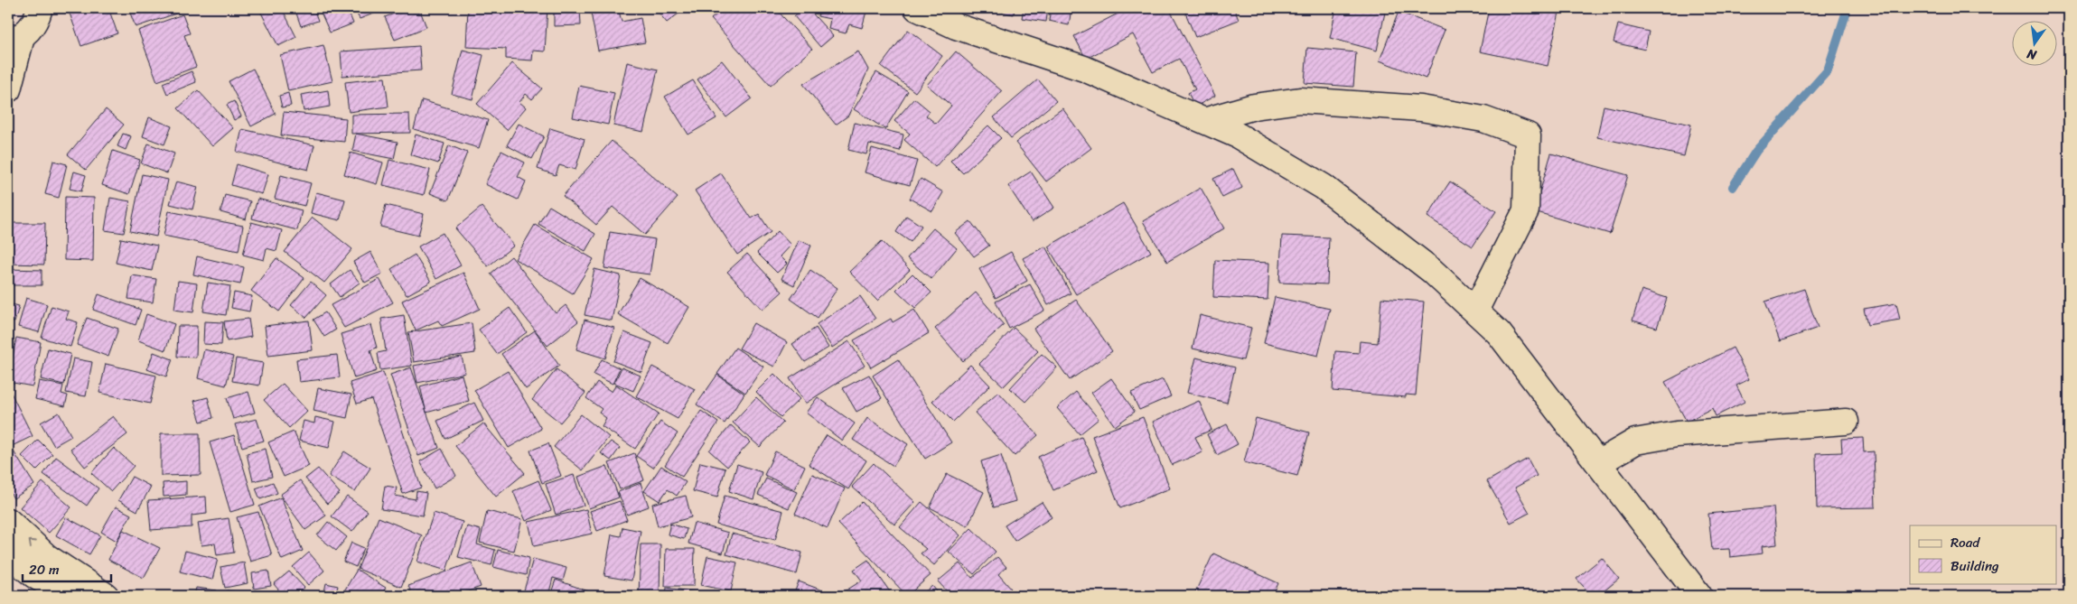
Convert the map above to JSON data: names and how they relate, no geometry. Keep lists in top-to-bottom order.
{
  "legend": ["Road", "Building"],
  "scale_bar": "20 m",
  "north": "bottom"
}
